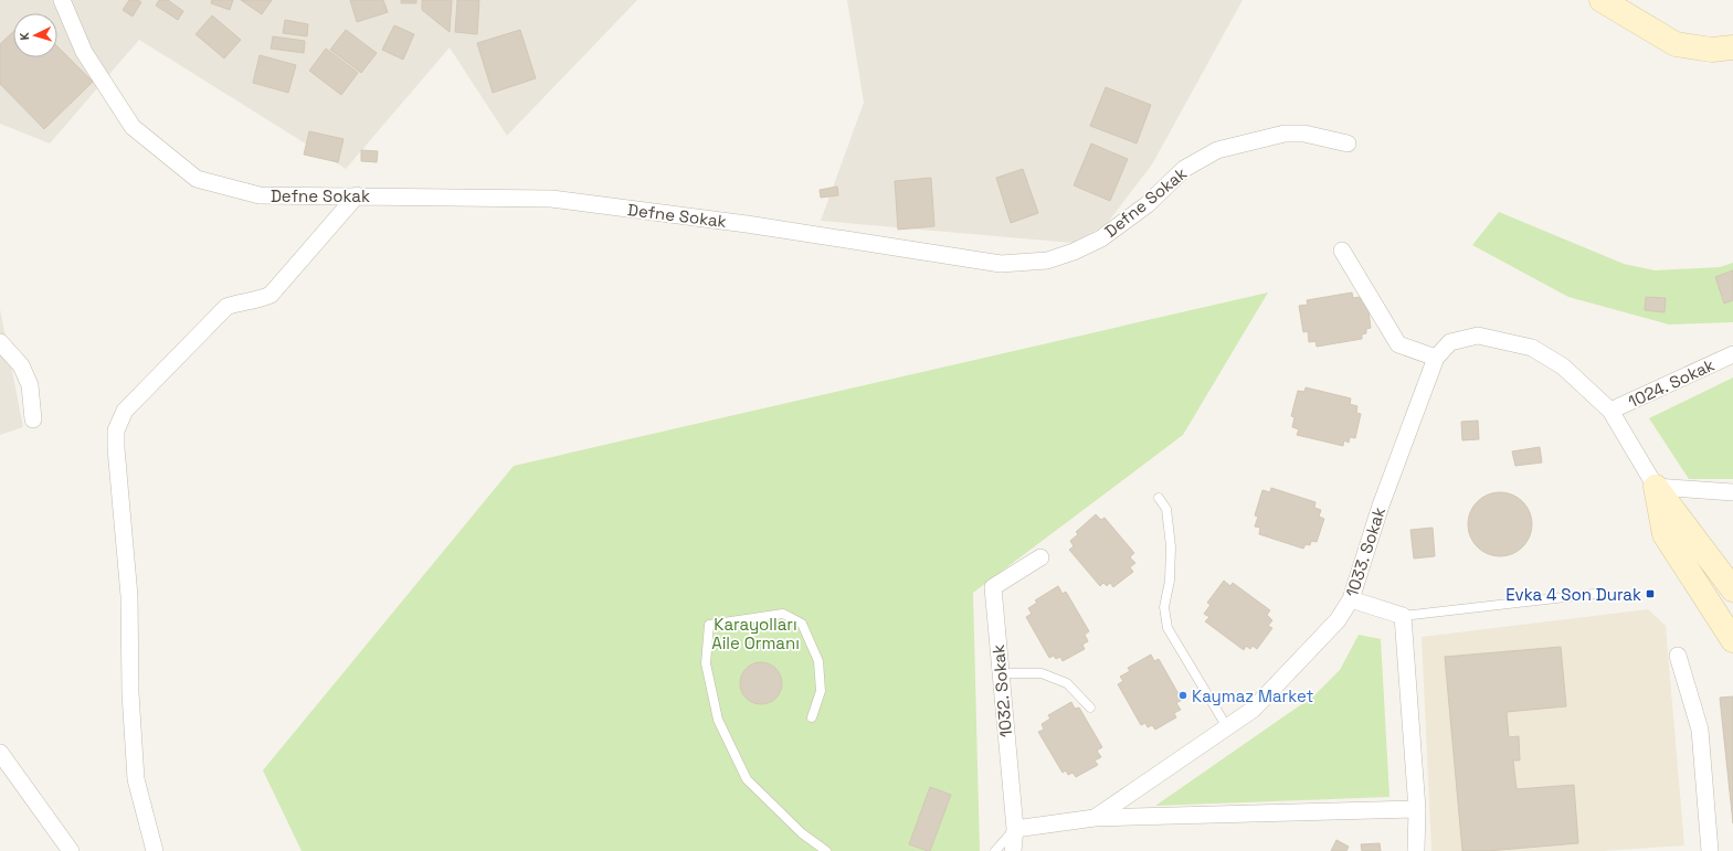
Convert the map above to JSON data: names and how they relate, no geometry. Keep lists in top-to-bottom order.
{
  "streets": {
    "street": [
      "Defne Sokak",
      "1024. Sokak",
      "1033. Sokak",
      "1032. Sokak"
    ]
  },
  "crossings": [
    ["1024. Sokak", "1033. Sokak"],
    ["1033. Sokak", "1032. Sokak"]
  ],
  "parks": ["Karayolları Aile Ormanı"],
  "places": {
    "transit": ["Evka 4 Son Durak"],
    "other": ["Kaymaz Market"]
  },
  "north": "left"
}
